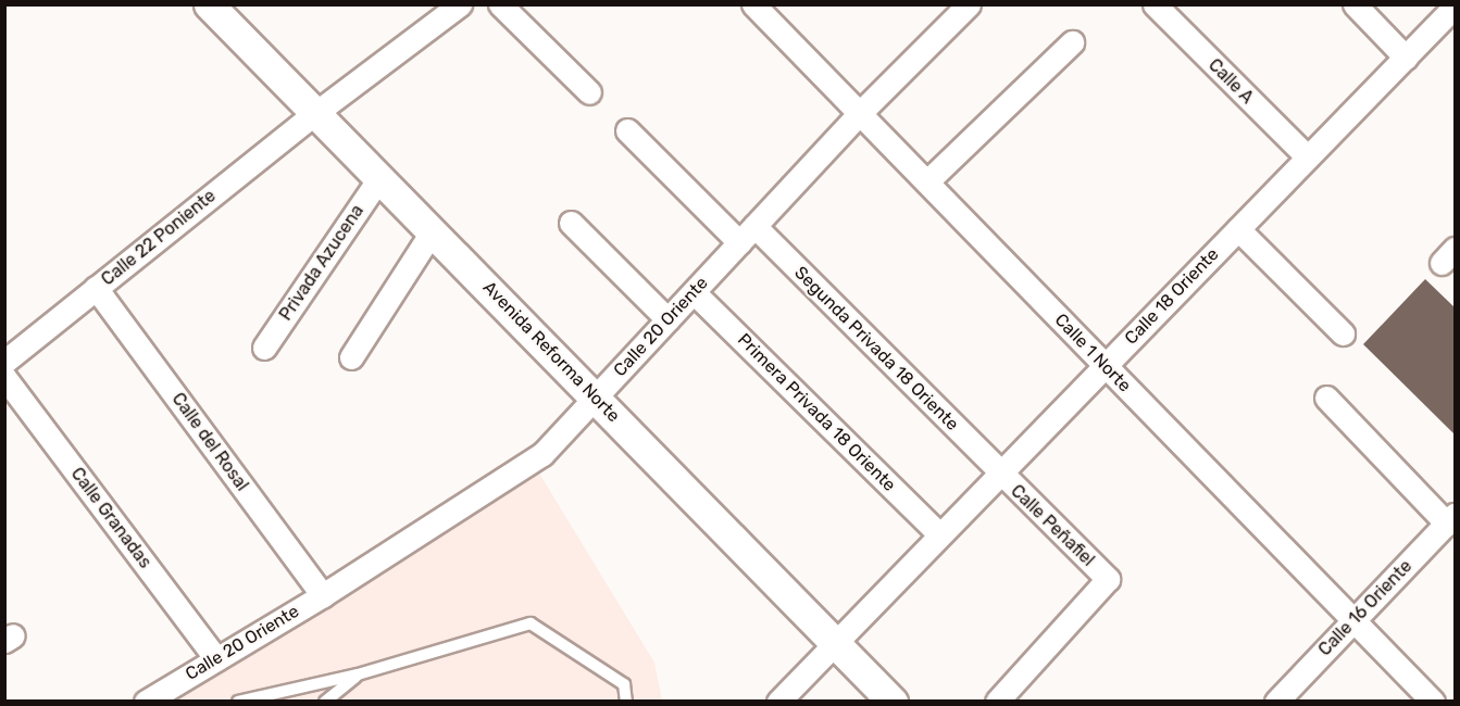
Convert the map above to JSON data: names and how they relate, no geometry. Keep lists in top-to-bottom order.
{
  "streets": {
    "street": [
      "Calle A",
      "Calle 22 Poniente",
      "Privada Azucena",
      "Calle 18 Oriente",
      "Calle 20 Oriente",
      "Segunda Privada 18 Oriente",
      "Avenida Reforma Norte",
      "Calle 1 Norte",
      "Primera Privada 18 Oriente",
      "Calle del Rosal",
      "Calle Granadas",
      "Calle Peñafiel",
      "Calle 16 Oriente"
    ]
  },
  "crossings": [
    ["Calle A", "Calle 18 Oriente"],
    ["Calle 22 Poniente", "Avenida Reforma Norte"],
    ["Calle 22 Poniente", "Calle del Rosal"],
    ["Privada Azucena", "Avenida Reforma Norte"],
    ["Calle 18 Oriente", "Segunda Privada 18 Oriente"],
    ["Calle 18 Oriente", "Avenida Reforma Norte"],
    ["Calle 18 Oriente", "Calle 1 Norte"],
    ["Calle 18 Oriente", "Primera Privada 18 Oriente"],
    ["Calle 18 Oriente", "Calle Peñafiel"],
    ["Calle 20 Oriente", "Segunda Privada 18 Oriente"],
    ["Calle 20 Oriente", "Avenida Reforma Norte"],
    ["Calle 20 Oriente", "Calle 1 Norte"],
    ["Calle 20 Oriente", "Primera Privada 18 Oriente"],
    ["Calle 20 Oriente", "Calle del Rosal"],
    ["Calle 20 Oriente", "Calle Granadas"],
    ["Segunda Privada 18 Oriente", "Calle Peñafiel"],
    ["Calle 1 Norte", "Calle 16 Oriente"]
  ]
}
